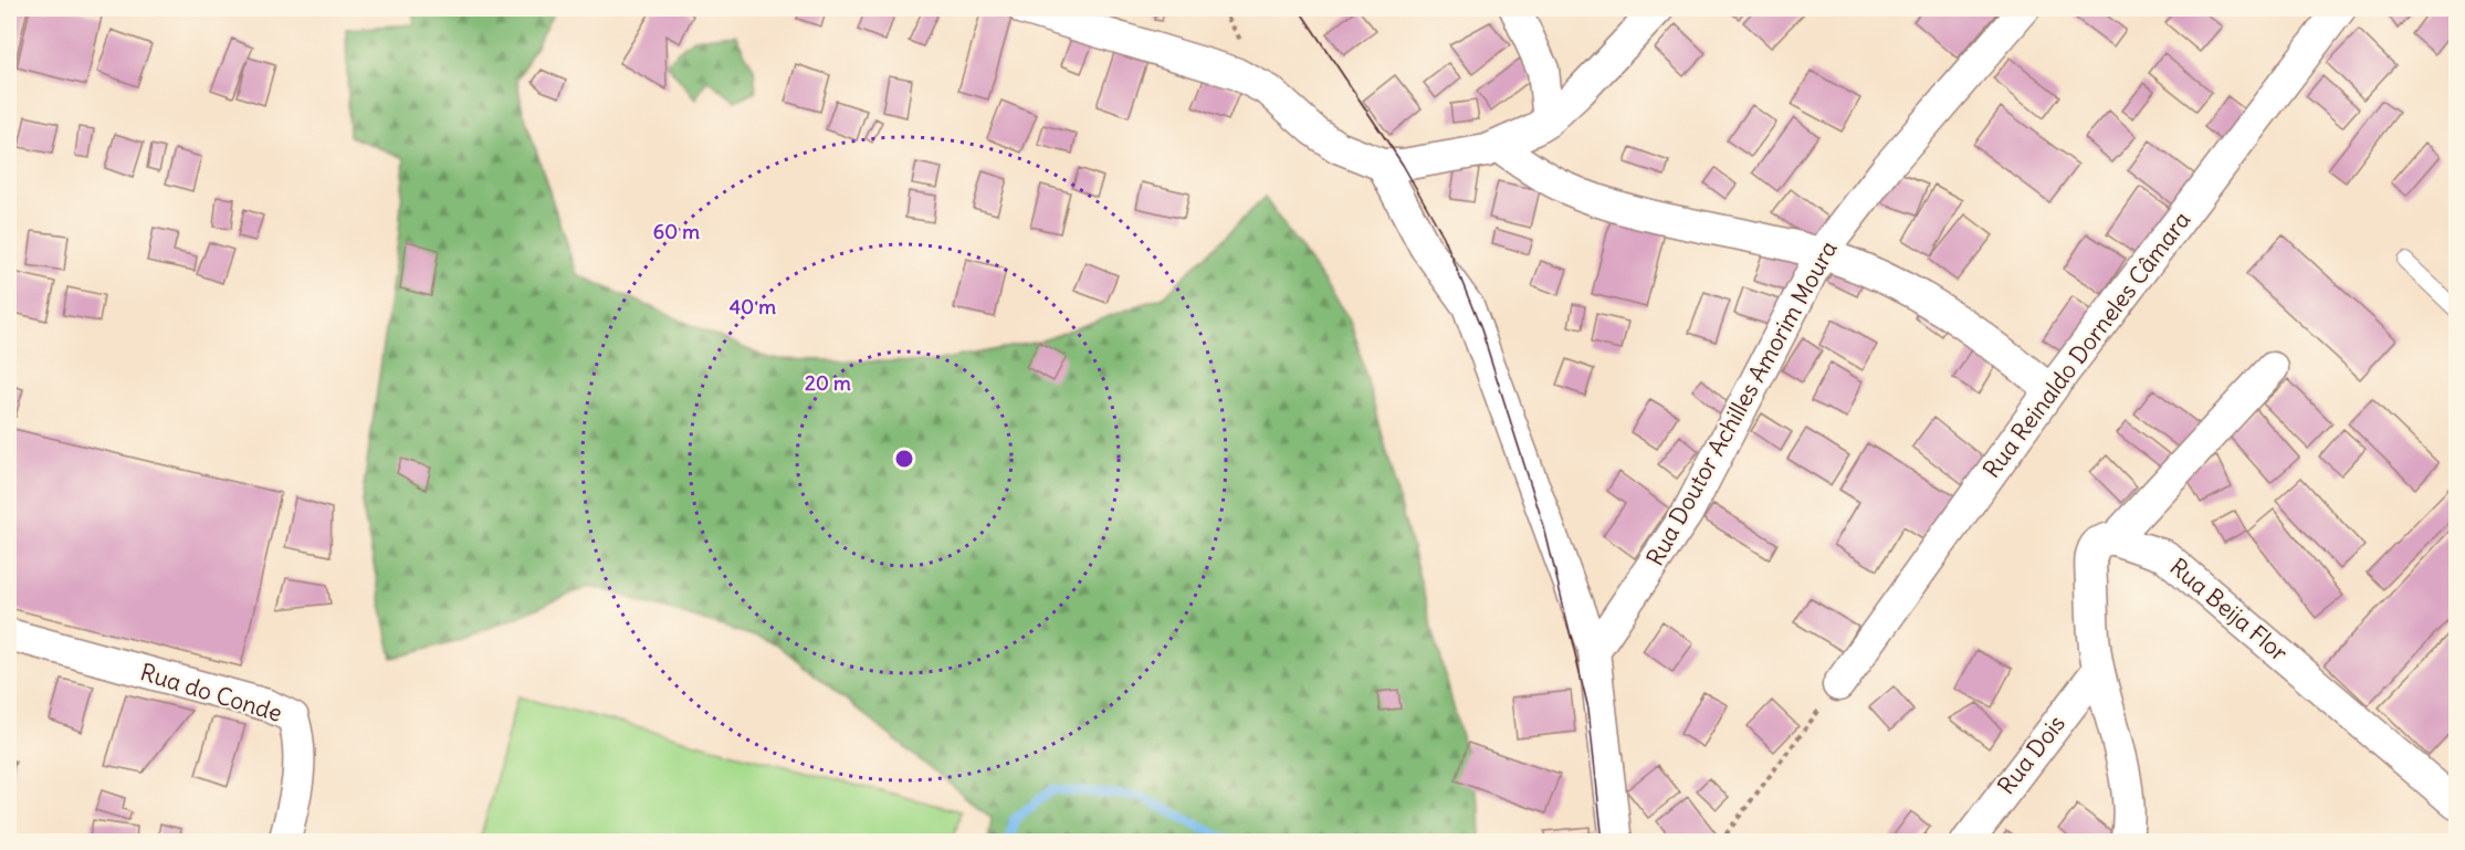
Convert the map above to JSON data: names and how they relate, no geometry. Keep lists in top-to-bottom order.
{
  "streets": {
    "street": [
      "Rua Reinaldo Dorneles Câmara",
      "Rua Doutor Achilles Amorim Moura",
      "Rua Beija Flor",
      "Rua do Conde",
      "Rua Dois"
    ]
  },
  "rings": ["60 m", "40 m", "20 m"]
}
